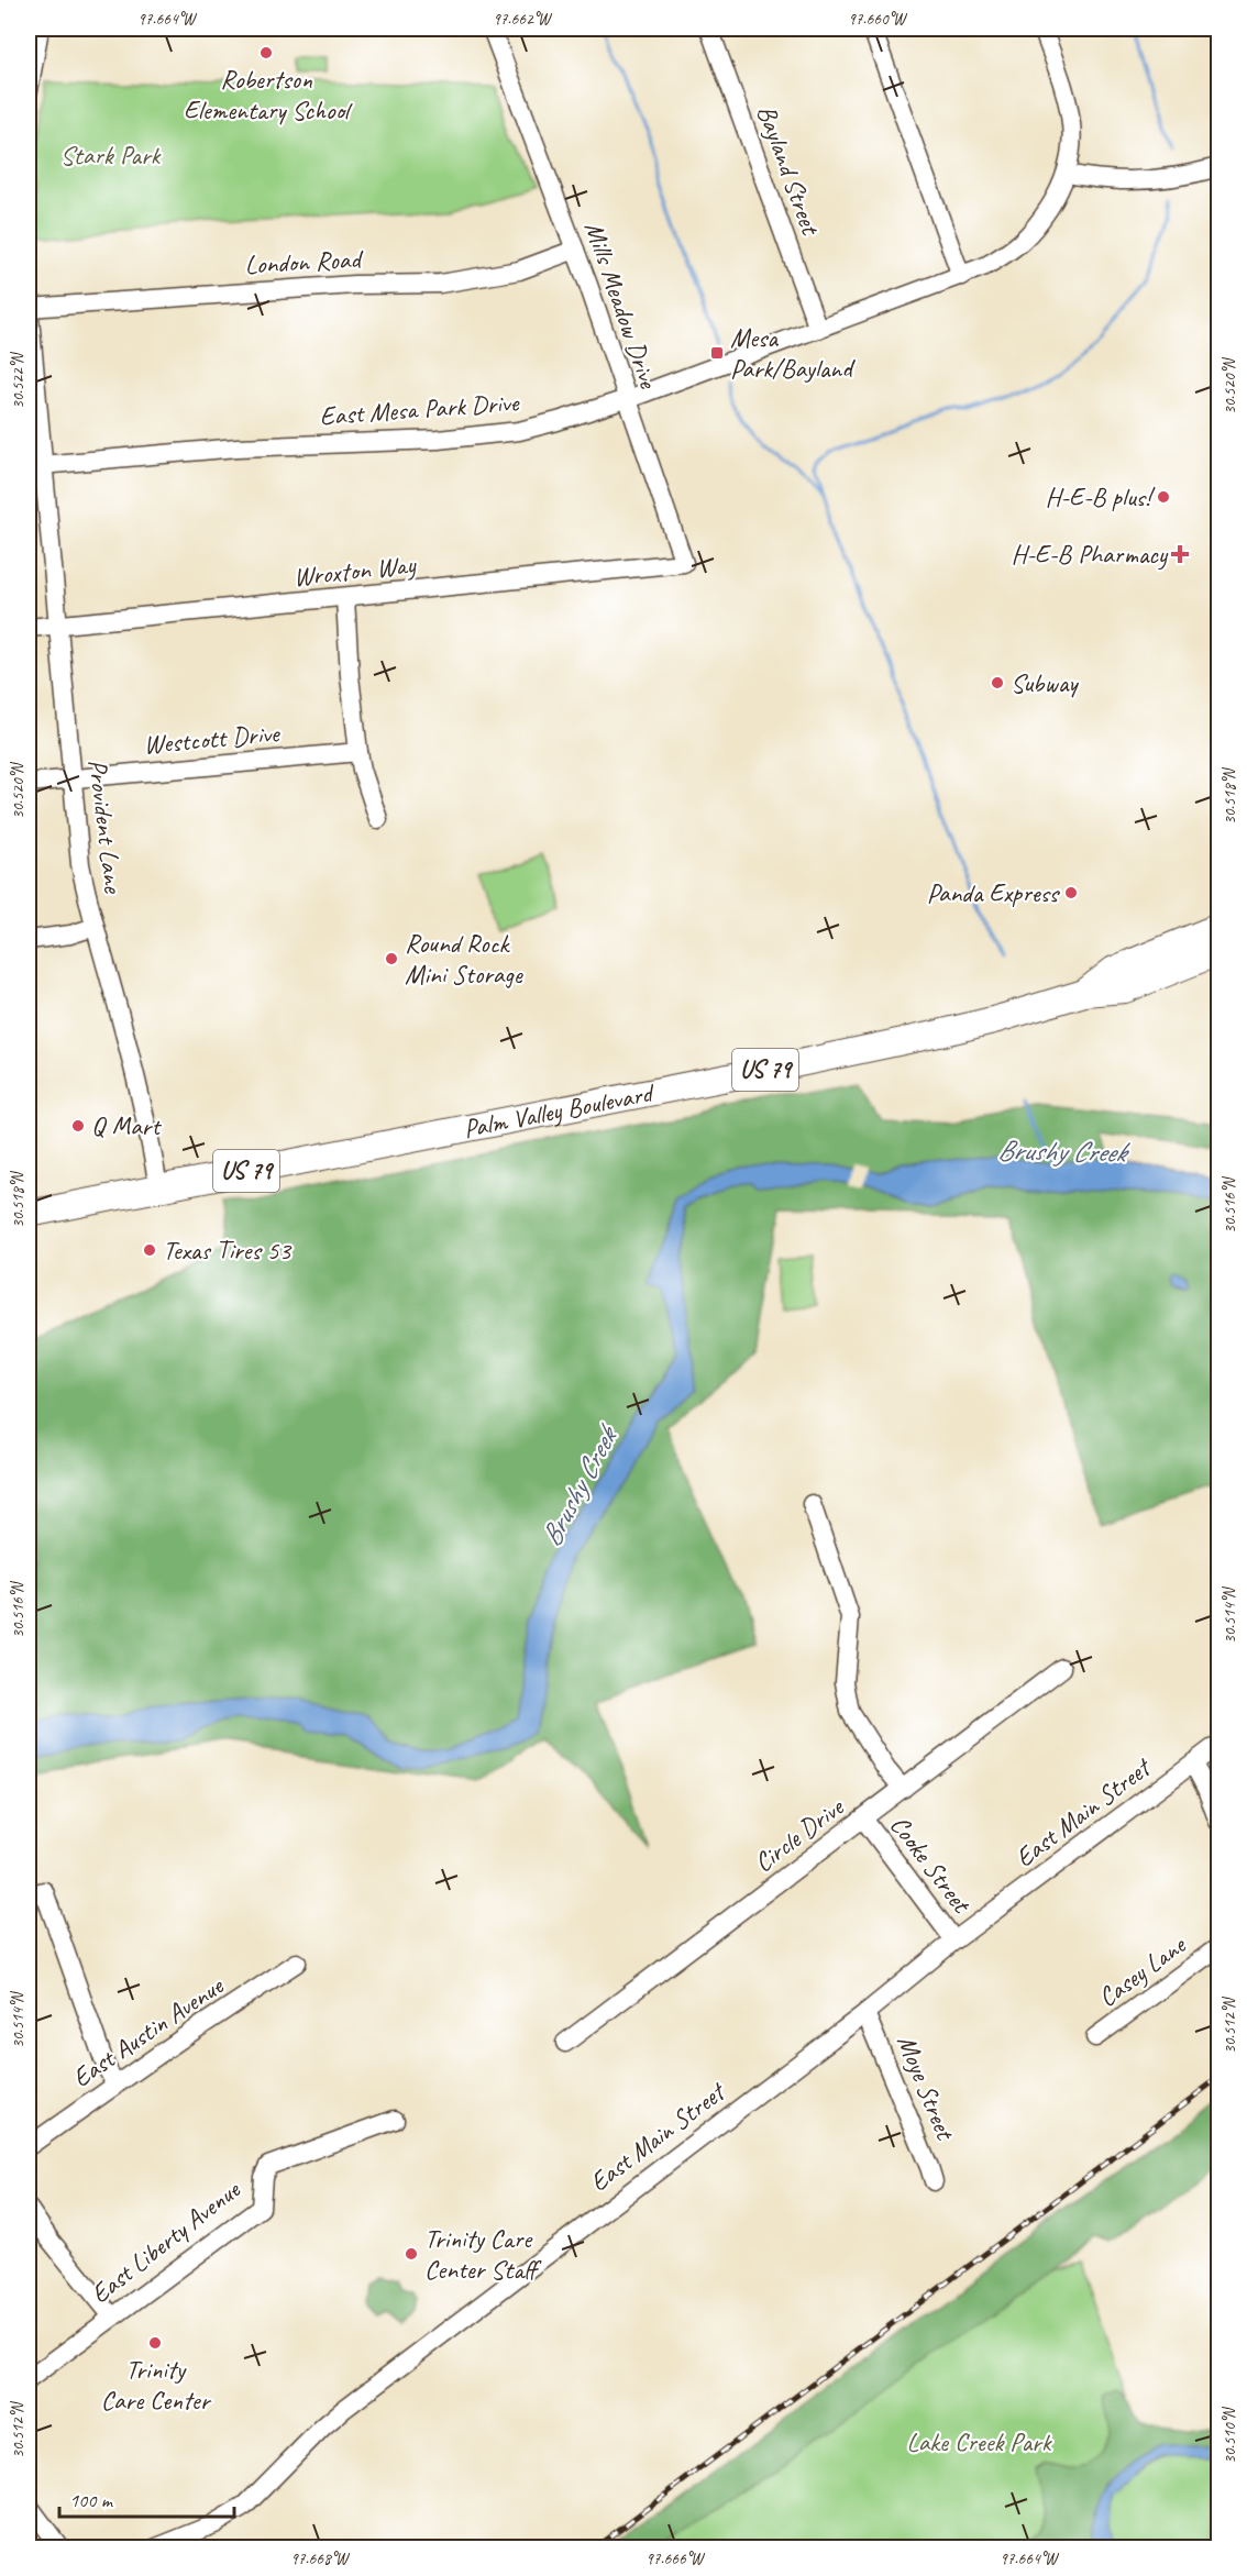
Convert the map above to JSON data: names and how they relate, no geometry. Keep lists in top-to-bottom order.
{
  "streets": {
    "highway": ["US 79", "Palm Valley Boulevard"],
    "street": [
      "Bayland Street",
      "London Road",
      "Mills Meadow Drive",
      "East Mesa Park Drive",
      "Wroxton Way",
      "Westcott Drive",
      "Provident Lane",
      "East Main Street",
      "Circle Drive",
      "Cooke Street",
      "Casey Lane",
      "East Austin Avenue",
      "Moye Street",
      "East Liberty Avenue"
    ]
  },
  "crossings": [
    ["Bayland Street", "East Mesa Park Drive"],
    ["London Road", "Mills Meadow Drive"],
    ["London Road", "Provident Lane"],
    ["Mills Meadow Drive", "East Mesa Park Drive"],
    ["Mills Meadow Drive", "Wroxton Way"],
    ["East Mesa Park Drive", "Provident Lane"],
    ["Wroxton Way", "Provident Lane"],
    ["Westcott Drive", "Provident Lane"],
    ["Provident Lane", "Palm Valley Boulevard"],
    ["East Main Street", "Cooke Street"],
    ["East Main Street", "Moye Street"],
    ["Circle Drive", "Cooke Street"]
  ],
  "water": ["Brushy Creek"],
  "parks": ["Stark Park", "Lake Creek Park"],
  "places": {
    "other": [
      "Robertson Elementary School",
      "H-E-B plus!",
      "Subway",
      "Panda Express",
      "Round Rock Mini Storage",
      "Q Mart",
      "Texas Tires 53",
      "Trinity Care Center Staff",
      "Trinity Care Center"
    ],
    "transit": ["Mesa Park/Bayland"],
    "health": ["H-E-B Pharmacy"]
  },
  "scale_bar": "100 m",
  "coordinates": [
    "97.664°W",
    "97.662°W",
    "97.660°W",
    "30.522°N",
    "30.520°N",
    "30.518°N",
    "30.516°N",
    "30.514°N",
    "30.512°N",
    "30.510°N",
    "97.668°W",
    "97.666°W"
  ]
}
